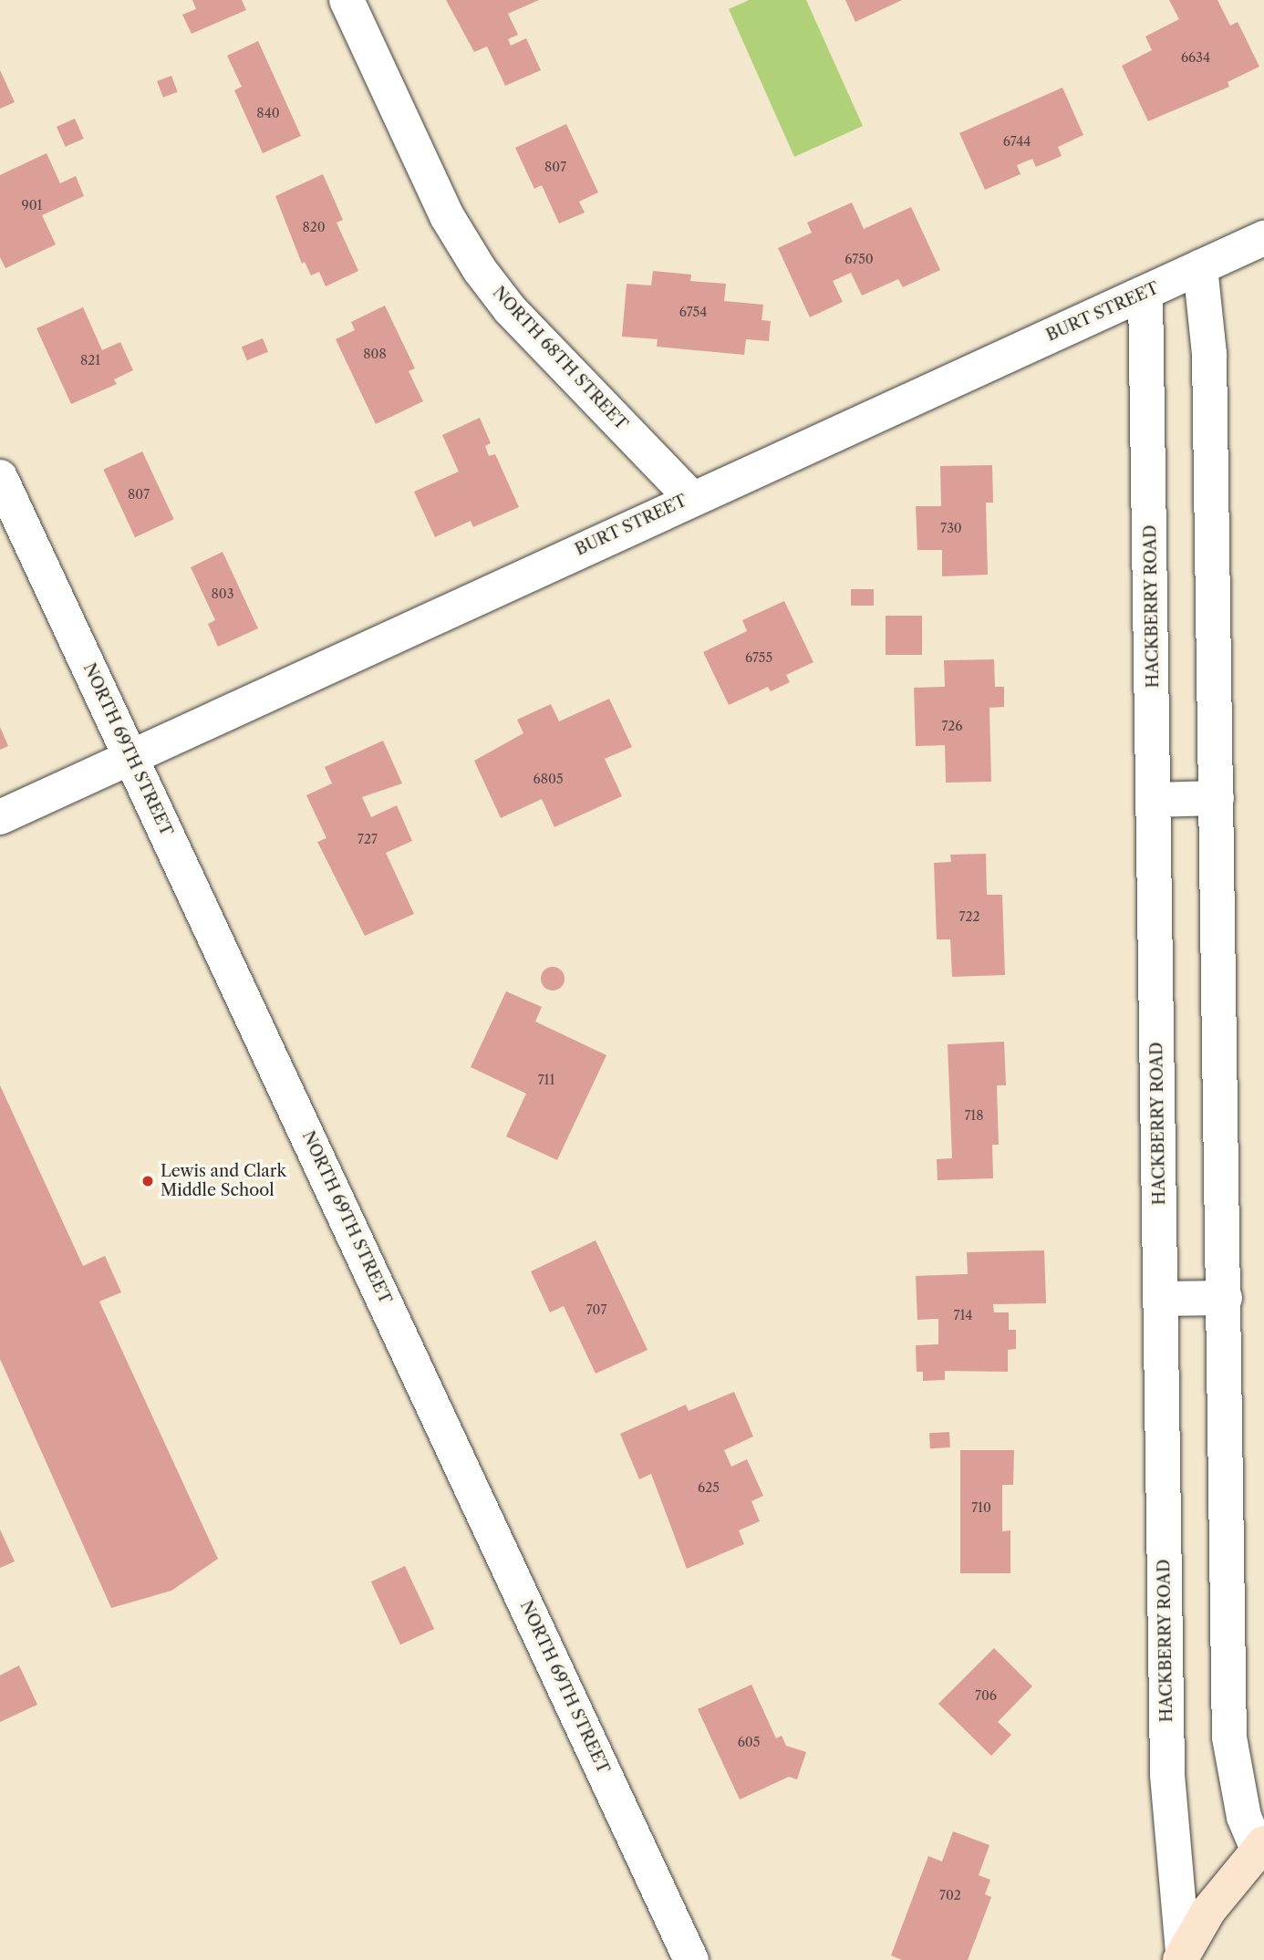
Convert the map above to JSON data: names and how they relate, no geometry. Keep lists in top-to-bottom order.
{
  "streets": {
    "street": [
      "BURT STREET",
      "NORTH 68TH STREET",
      "HACKBERRY ROAD",
      "NORTH 69TH STREET"
    ]
  },
  "crossings": [
    ["BURT STREET", "NORTH 68TH STREET"],
    ["BURT STREET", "HACKBERRY ROAD"],
    ["BURT STREET", "NORTH 69TH STREET"]
  ],
  "places": ["Lewis and Clark Middle School"],
  "house_numbers": [
    "6634",
    "840",
    "6744",
    "807",
    "901",
    "820",
    "6750",
    "6754",
    "808",
    "821",
    "807",
    "730",
    "803",
    "6755",
    "726",
    "6805",
    "727",
    "722",
    "711",
    "718",
    "707",
    "714",
    "625",
    "710",
    "706",
    "605",
    "702"
  ]
}
